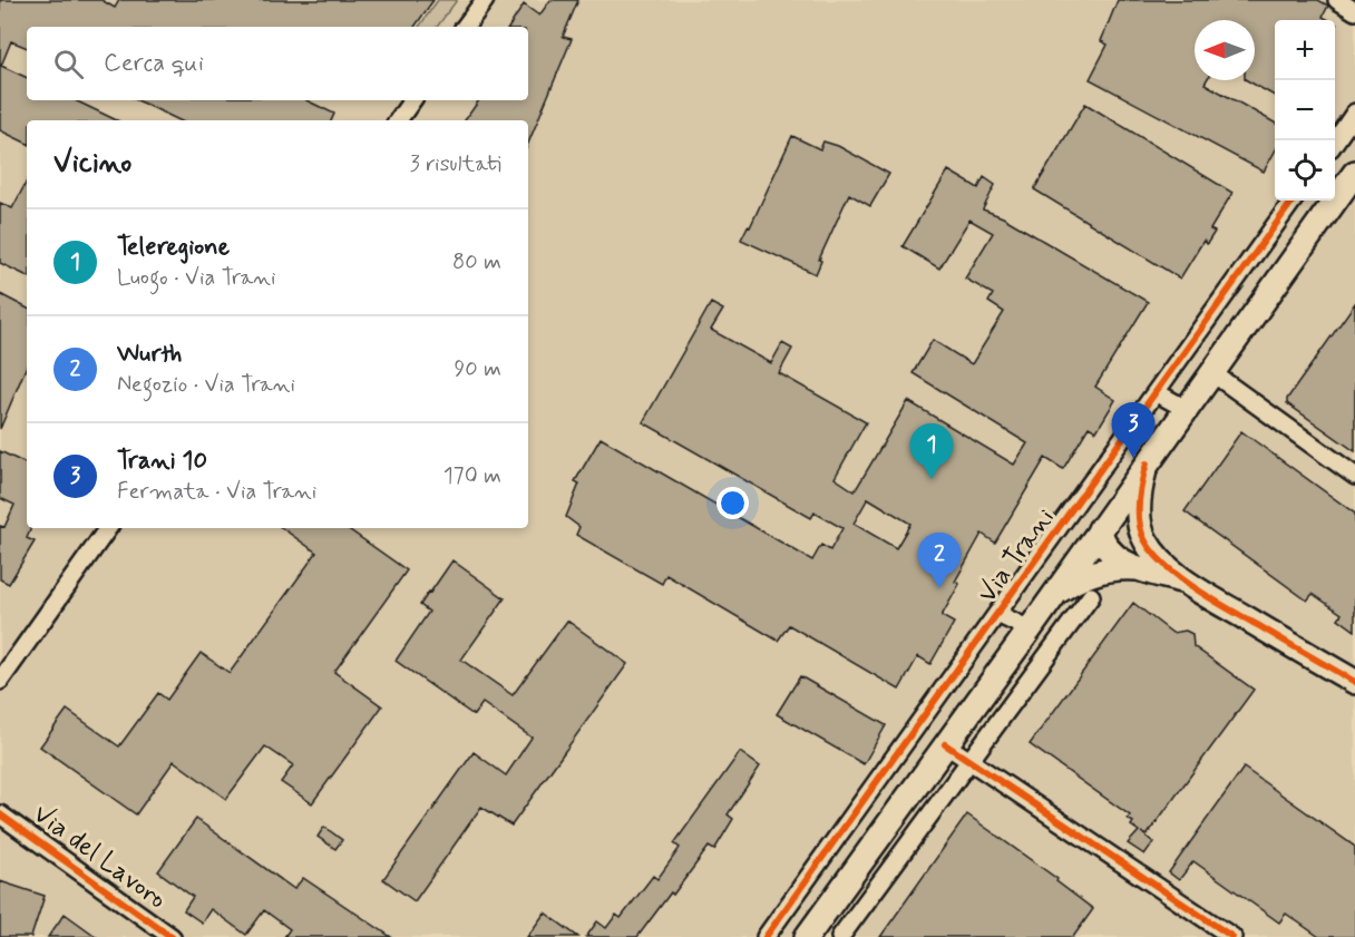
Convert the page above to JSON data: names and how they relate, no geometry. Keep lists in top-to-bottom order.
{
  "streets": {
    "main road": ["Via Trani"],
    "street": ["Via del Lavoro"]
  },
  "north": "left",
  "page": {
    "map_buttons": ["+", "−"],
    "search": "Cerca qui",
    "heading": ["Vicino", "3 risultati"],
    "list": [
      {
        "mark": "1",
        "name": "Teleregione",
        "note": "Luogo · Via Trani",
        "value": "80 m"
      },
      {
        "mark": "2",
        "name": "Wurth",
        "note": "Negozio · Via Trani",
        "value": "90 m"
      },
      {
        "mark": "3",
        "name": "Trani 10",
        "note": "Fermata · Via Trani",
        "value": "170 m"
      }
    ],
    "pins": ["3", "1", "2"]
  }
}
